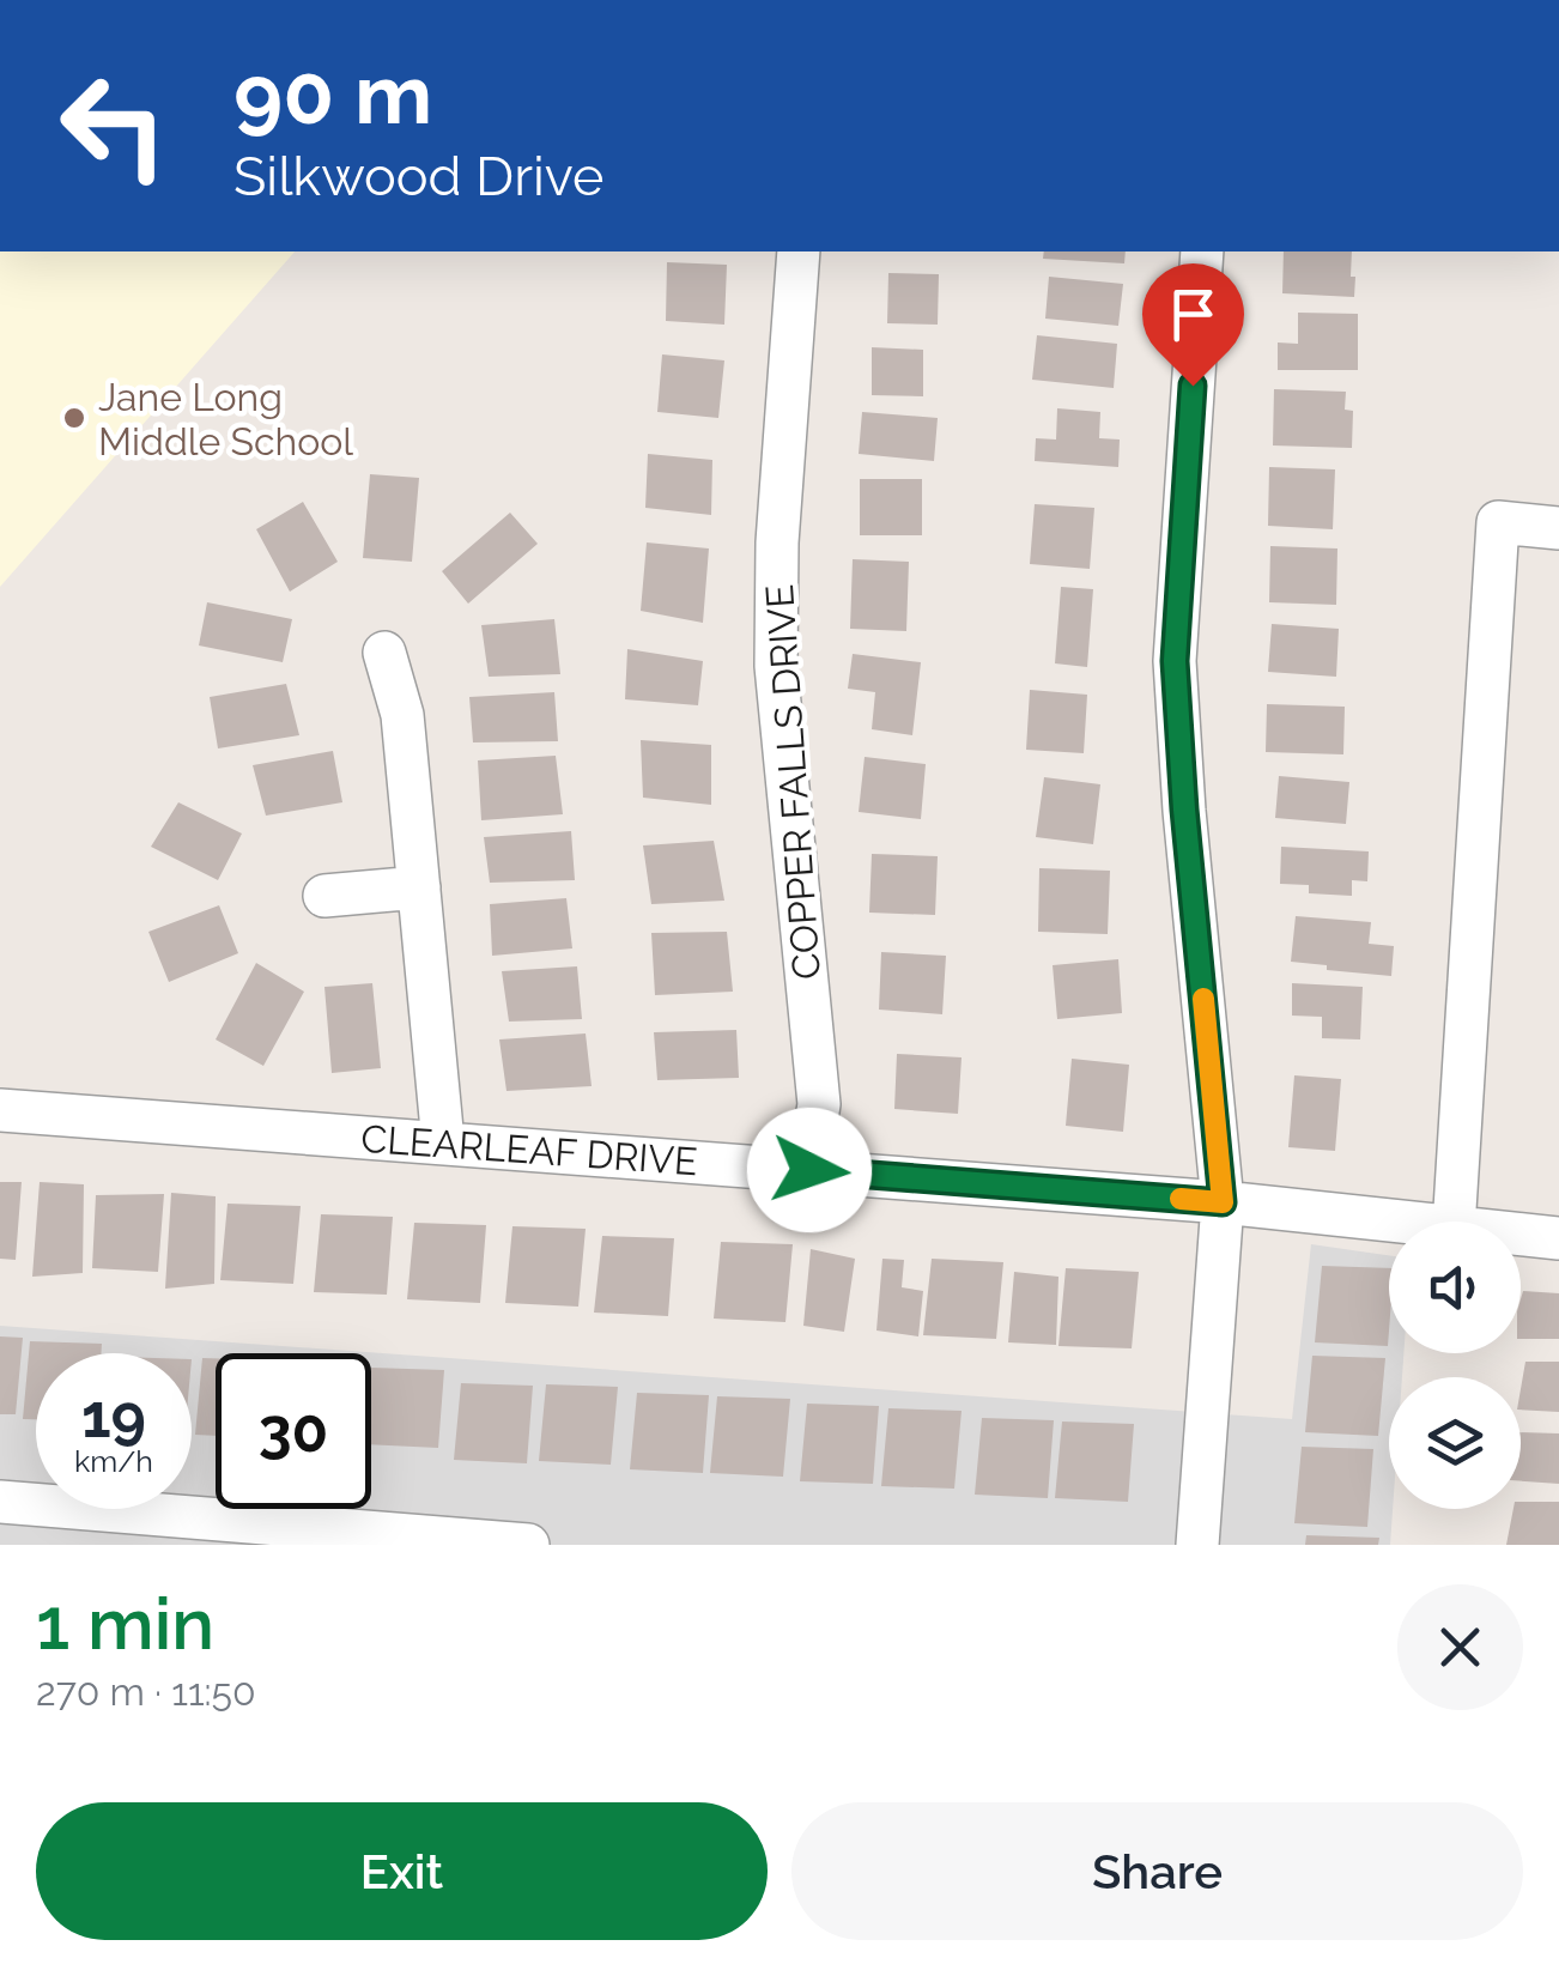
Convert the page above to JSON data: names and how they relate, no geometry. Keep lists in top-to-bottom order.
{
  "streets": {
    "street": ["COPPER FALLS DRIVE", "CLEARLEAF DRIVE"]
  },
  "crossings": [
    ["COPPER FALLS DRIVE", "CLEARLEAF DRIVE"]
  ],
  "places": ["Jane Long Middle School"],
  "page": {
    "turn": ["90 m", "Silkwood Drive"],
    "speed": "19 km/h",
    "limit": "30",
    "heading": ["1 min", "270 m · 11:50"],
    "buttons": ["Exit", "Share"]
  }
}
